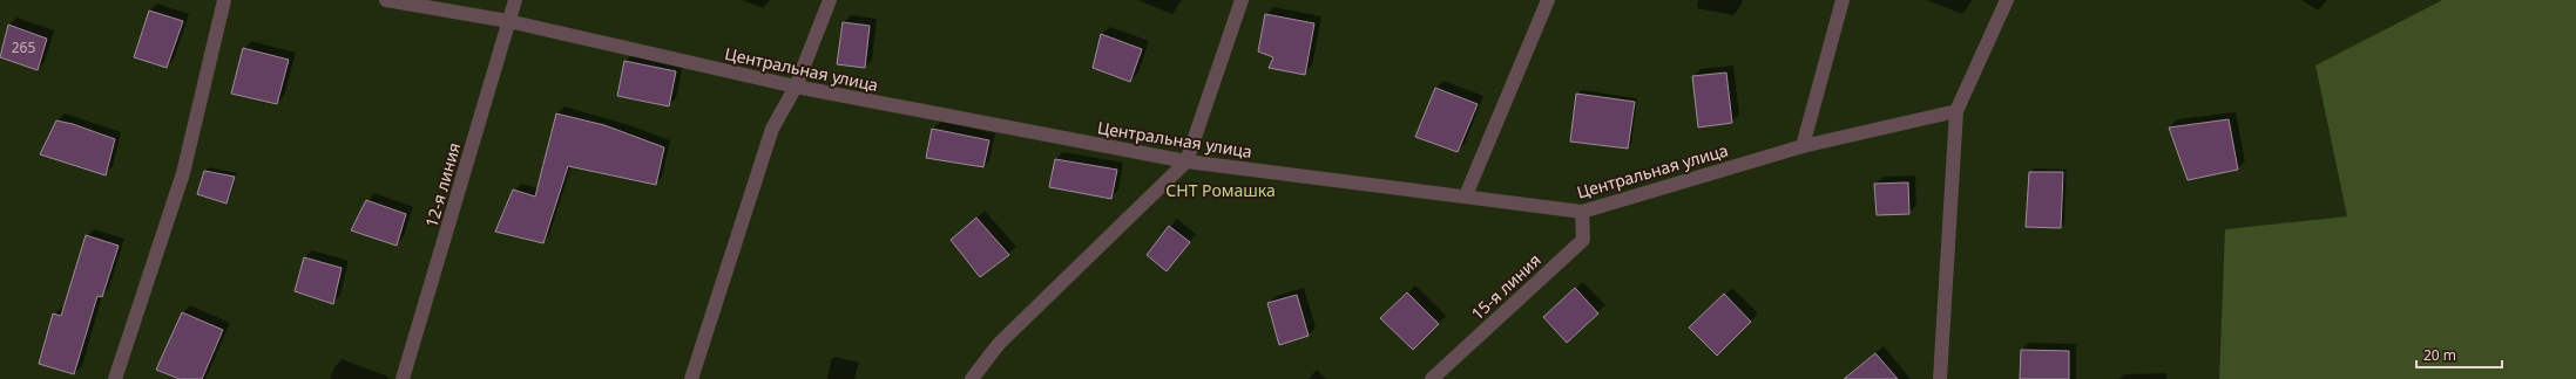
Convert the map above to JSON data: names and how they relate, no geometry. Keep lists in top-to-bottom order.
{
  "streets": {
    "street": ["Центральная улица", "12-я линия", "15-я линия"]
  },
  "crossings": [
    ["Центральная улица", "12-я линия"],
    ["Центральная улица", "15-я линия"]
  ],
  "parks": ["СНТ Ромашка"],
  "house_numbers": ["265"],
  "scale_bar": "20 m"
}
